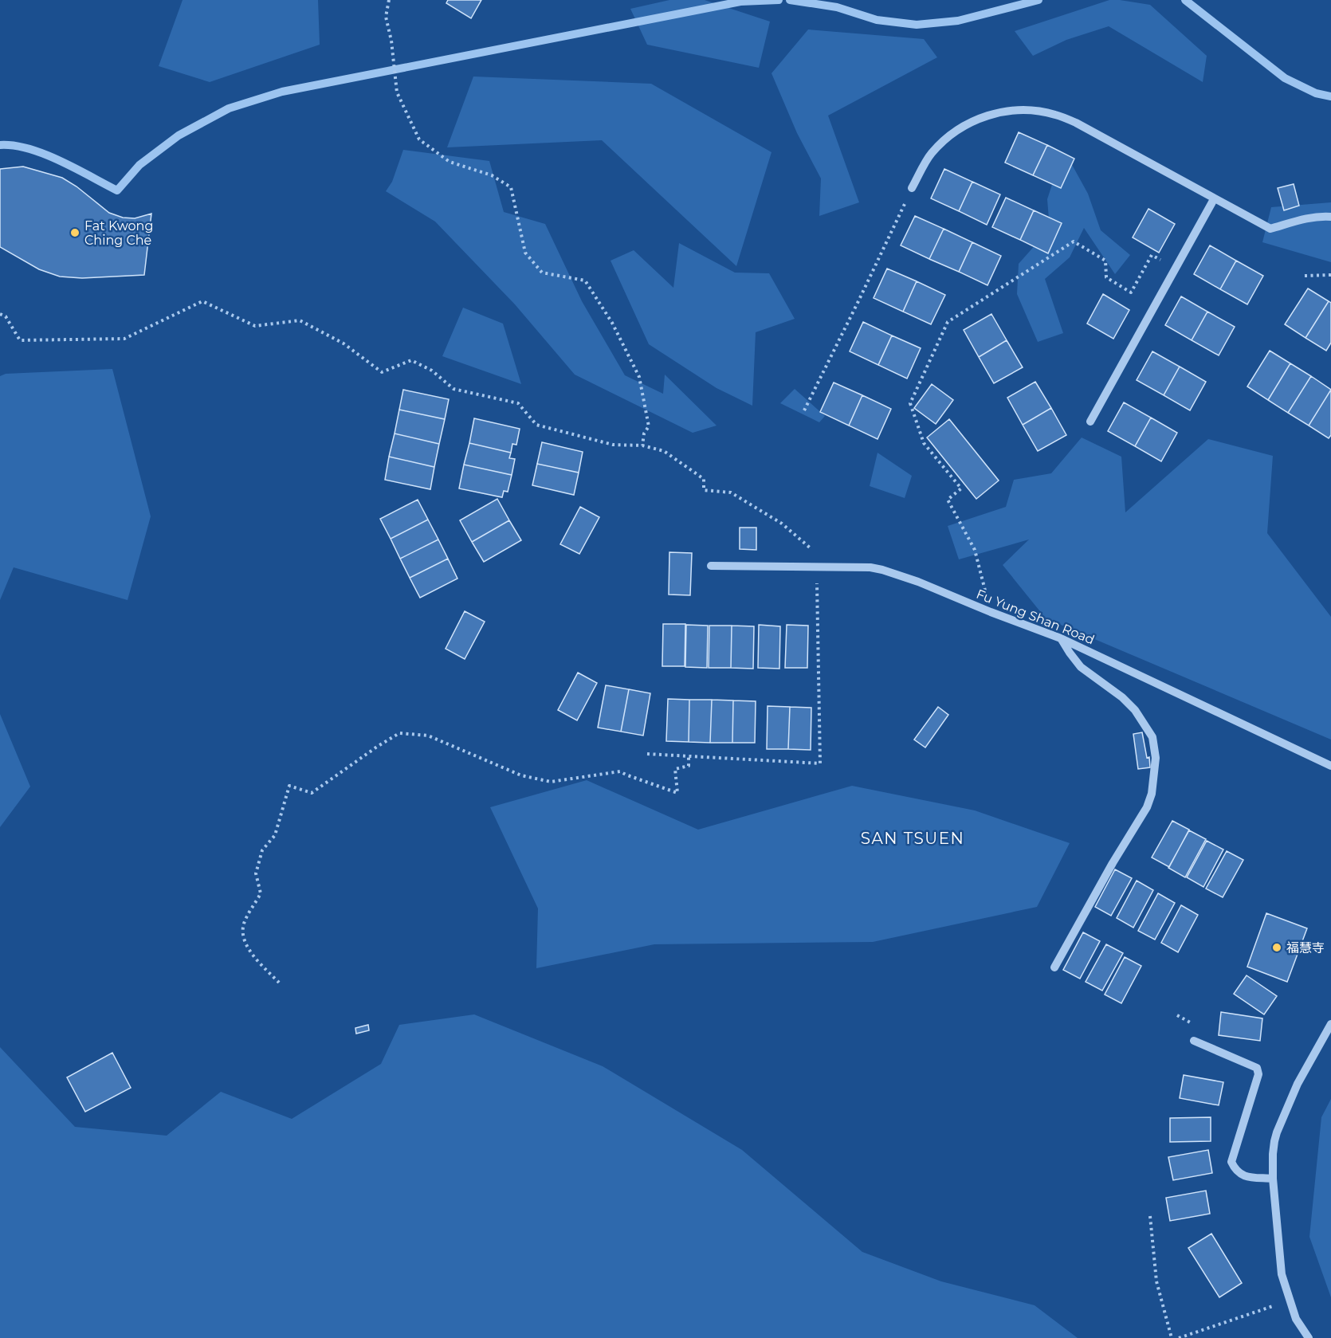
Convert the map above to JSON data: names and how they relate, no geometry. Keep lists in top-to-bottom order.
{
  "streets": {
    "street": ["Fu Yung Shan Road"]
  },
  "districts": ["SAN TSUEN"],
  "places": ["Fat Kwong Ching Che", "福慧寺"]
}
